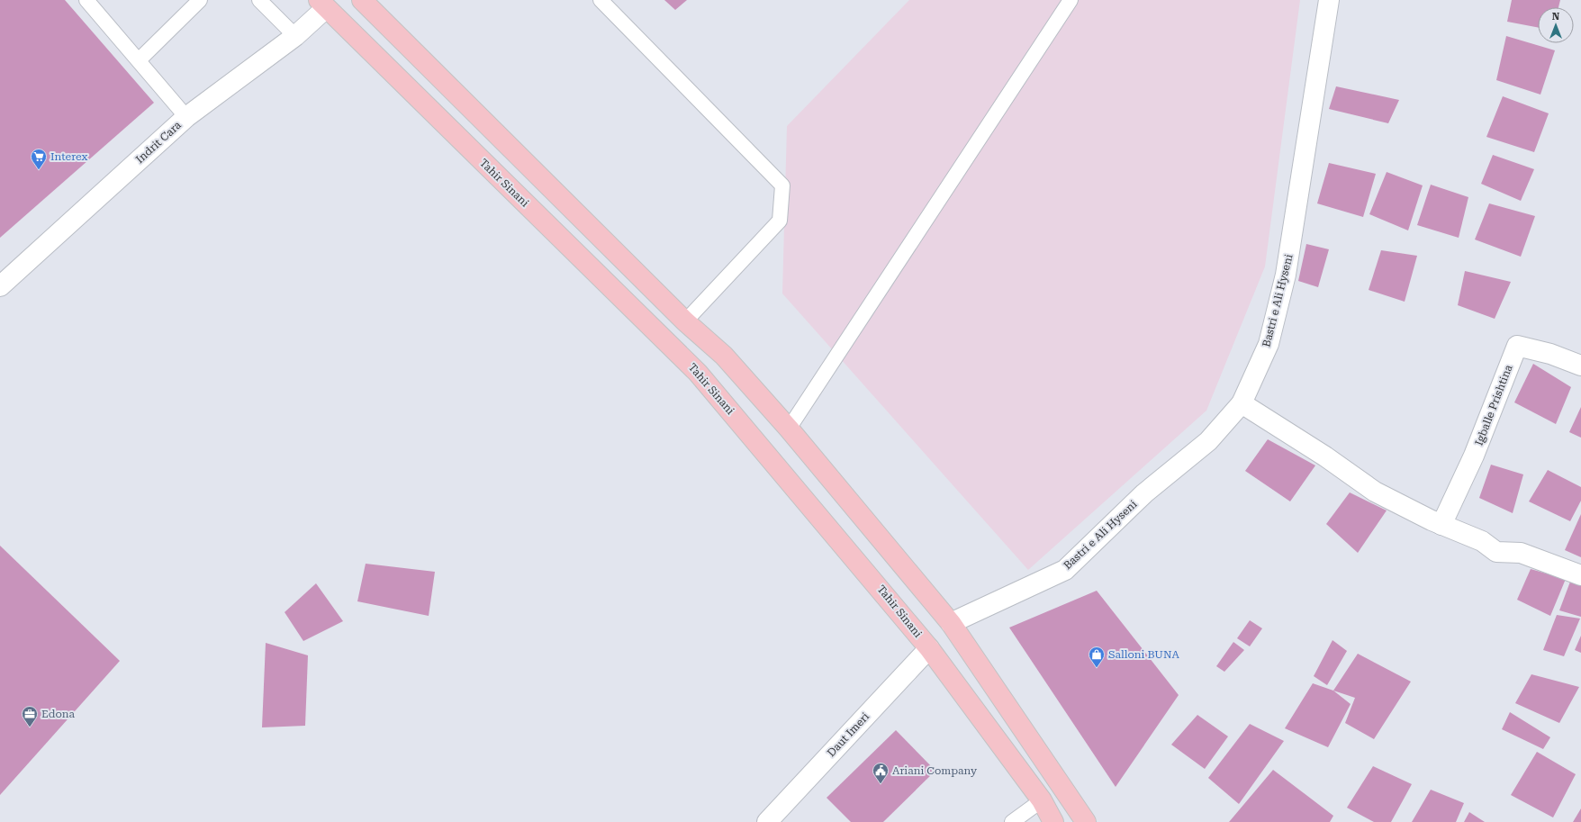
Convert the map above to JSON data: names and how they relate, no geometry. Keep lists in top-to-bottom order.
{
  "streets": {
    "main road": ["Tahir Sinani"],
    "street": [
      "Indrit Cara",
      "Bastri e Ali Hyseni",
      "Igballe Prishtina",
      "Daut Imeri"
    ]
  },
  "crossings": [
    ["Indrit Cara", "Tahir Sinani"],
    ["Tahir Sinani", "Daut Imeri"]
  ],
  "places": {
    "supermarket": ["Interex"],
    "shop": ["Salloni BUNA"],
    "office": ["Edona"],
    "public building": ["Ariani Company"]
  },
  "north": "top"
}
